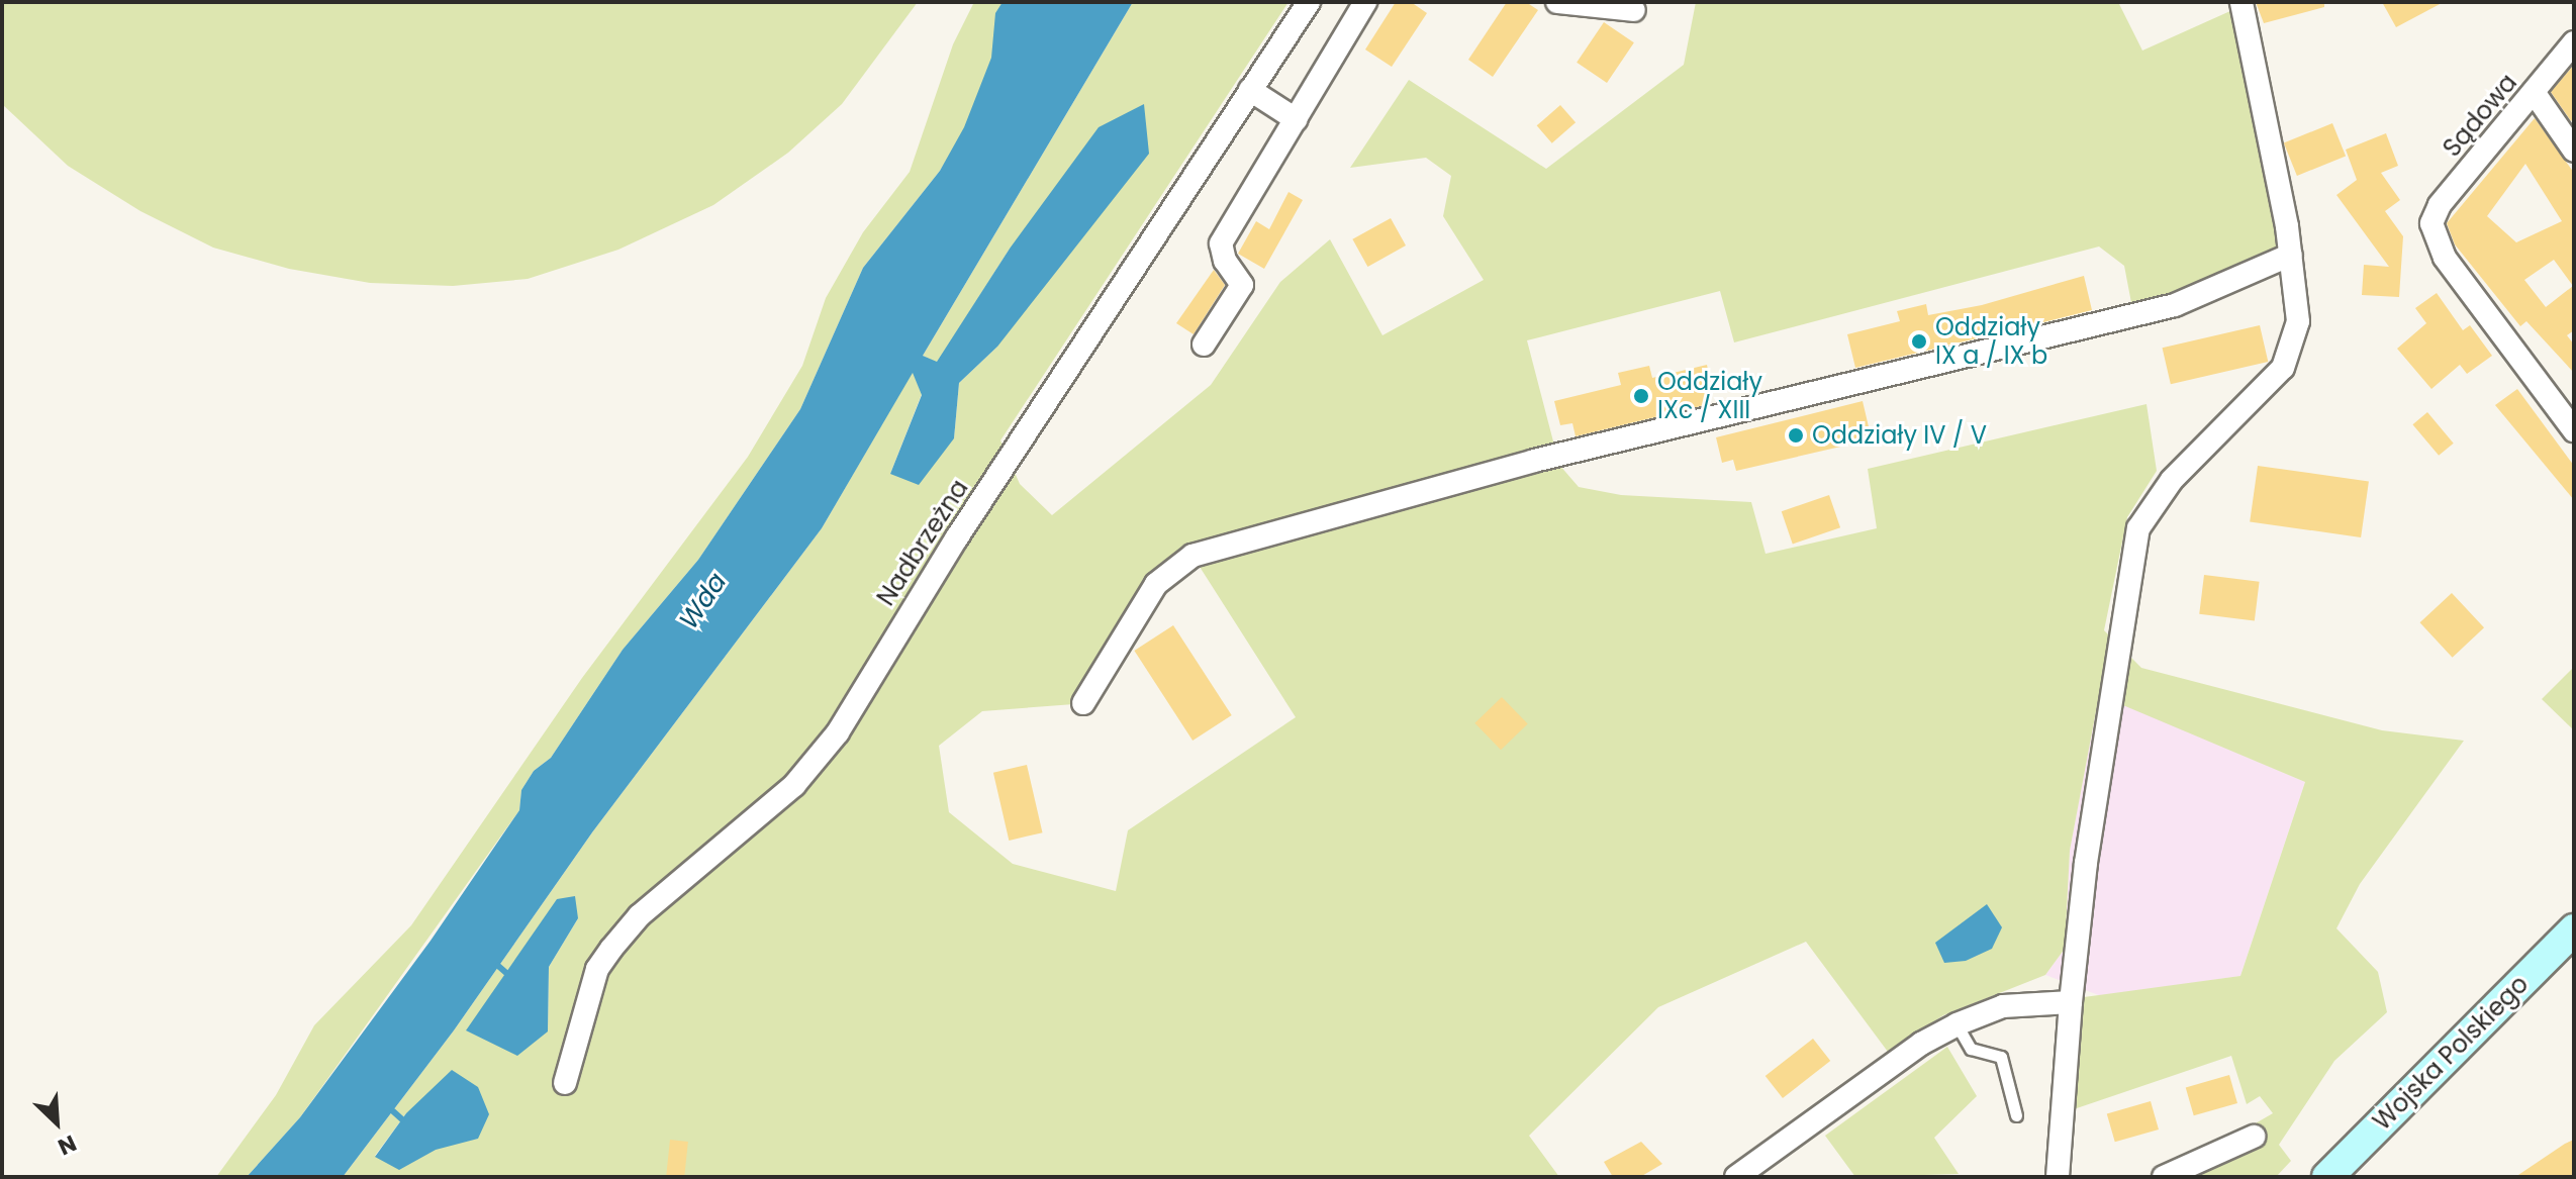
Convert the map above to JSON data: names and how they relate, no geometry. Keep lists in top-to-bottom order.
{
  "streets": {
    "street": ["Sądowa", "Nadbrzeżna", "Wojska Polskiego"]
  },
  "water": ["Wda"],
  "places": ["Oddziały IX a / IX b", "Oddziały IXc / XIII", "Oddziały IV / V"],
  "north": "bottom right"
}
